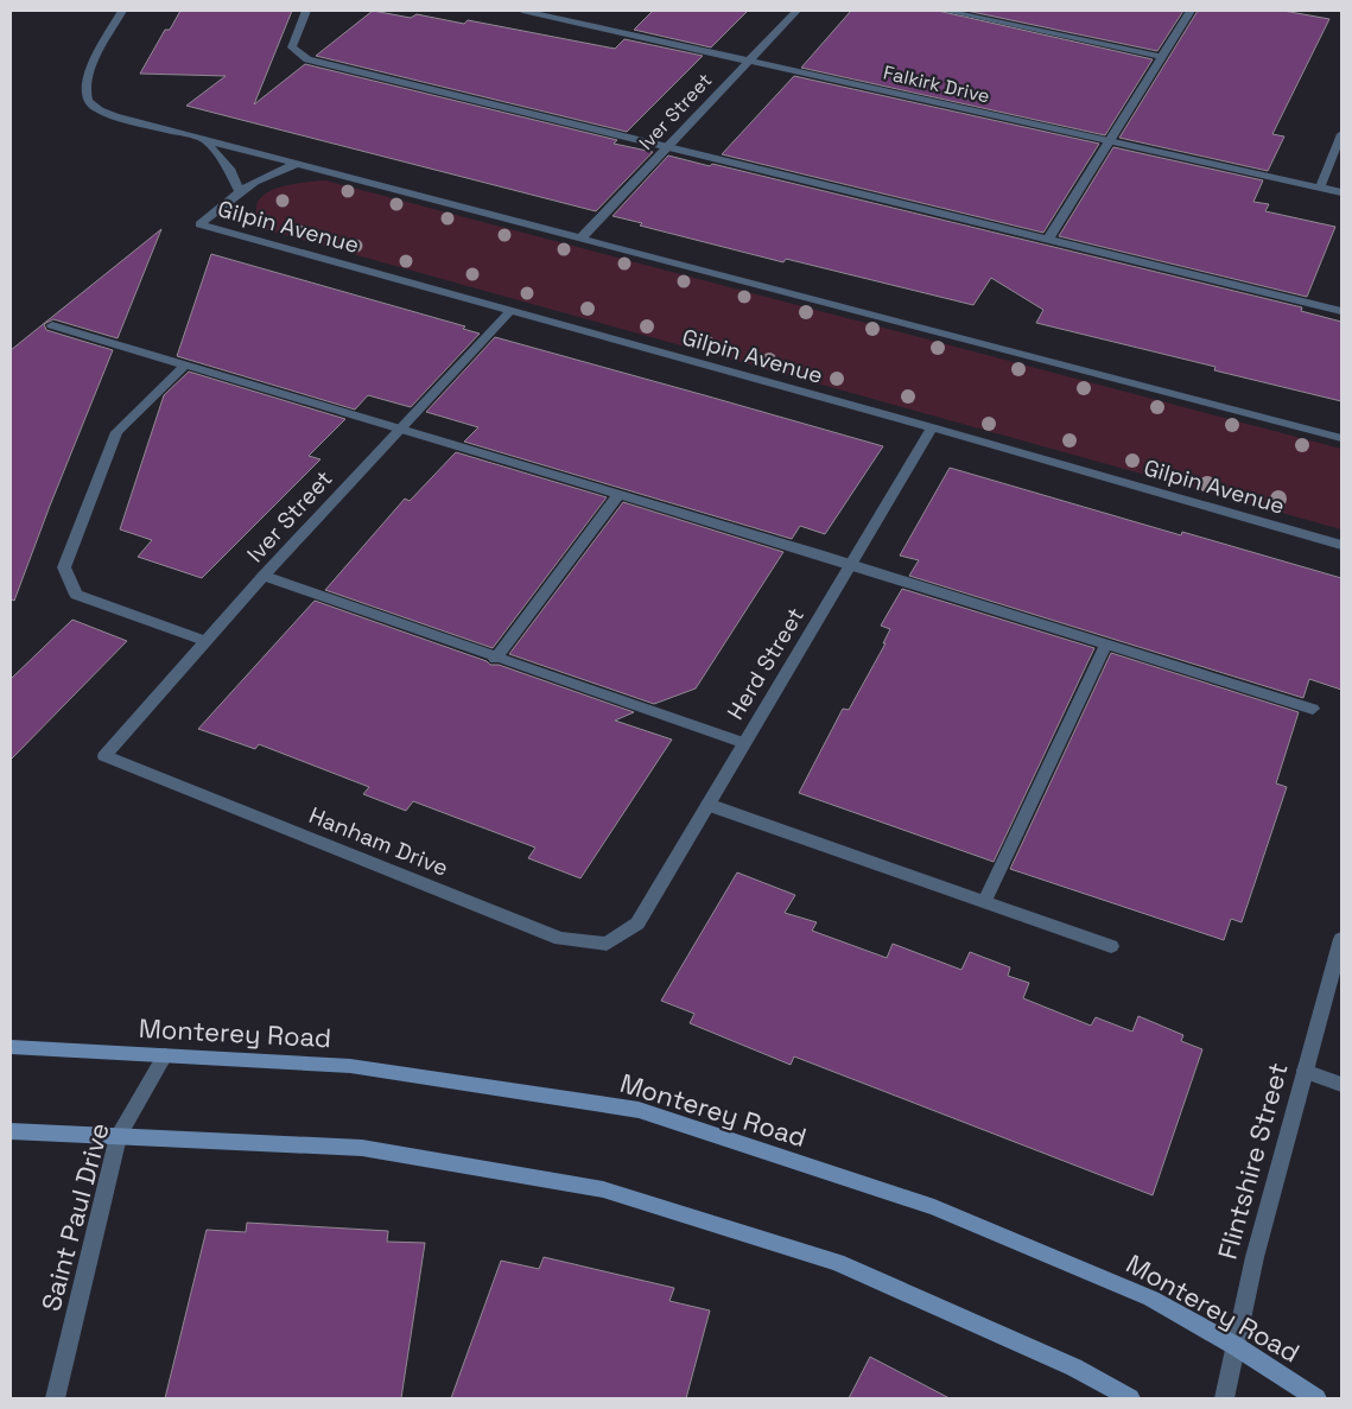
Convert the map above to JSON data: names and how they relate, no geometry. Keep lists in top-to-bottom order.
{
  "streets": {
    "street": [
      "Falkirk Drive",
      "Iver Street",
      "Gilpin Avenue",
      "Herd Street",
      "Hanham Drive",
      "Monterey Road",
      "Flintshire Street",
      "Saint Paul Drive"
    ]
  },
  "crossings": [
    ["Falkirk Drive", "Iver Street"],
    ["Iver Street", "Gilpin Avenue"],
    ["Iver Street", "Hanham Drive"],
    ["Gilpin Avenue", "Herd Street"],
    ["Herd Street", "Hanham Drive"],
    ["Monterey Road", "Flintshire Street"],
    ["Monterey Road", "Saint Paul Drive"]
  ]
}
